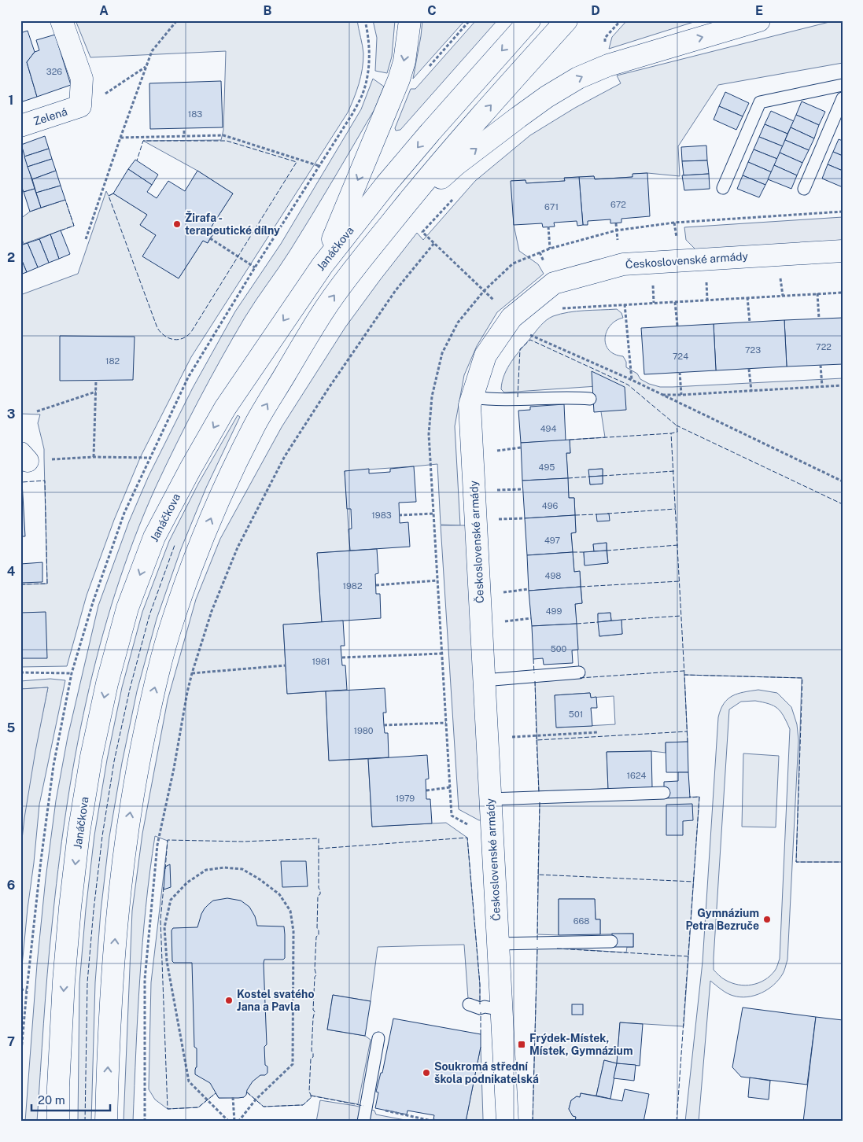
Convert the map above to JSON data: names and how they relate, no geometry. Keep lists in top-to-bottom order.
{
  "streets": {
    "main road": ["Zelená", "Janáčkova", "Československé armády"]
  },
  "places": {
    "other": [
      "Žirafa - terapeutické dílny",
      "Gymnázium Petra Bezruče",
      "Kostel svatého Jana a Pavla",
      "Soukromá střední škola podnikatelská"
    ],
    "transit": ["Frýdek-Místek, Místek, Gymnázium"]
  },
  "house_numbers": [
    "326",
    "183",
    "672",
    "671",
    "722",
    "723",
    "724",
    "182",
    "494",
    "495",
    "496",
    "1983",
    "497",
    "498",
    "1982",
    "499",
    "500",
    "1981",
    "501",
    "1980",
    "1624",
    "1979",
    "668"
  ],
  "scale_bar": "20 m",
  "grid": {
    "columns": [
      "A",
      "B",
      "C",
      "D",
      "E"
    ],
    "rows": [
      "1",
      "2",
      "3",
      "4",
      "5",
      "6",
      "7"
    ]
  }
}
